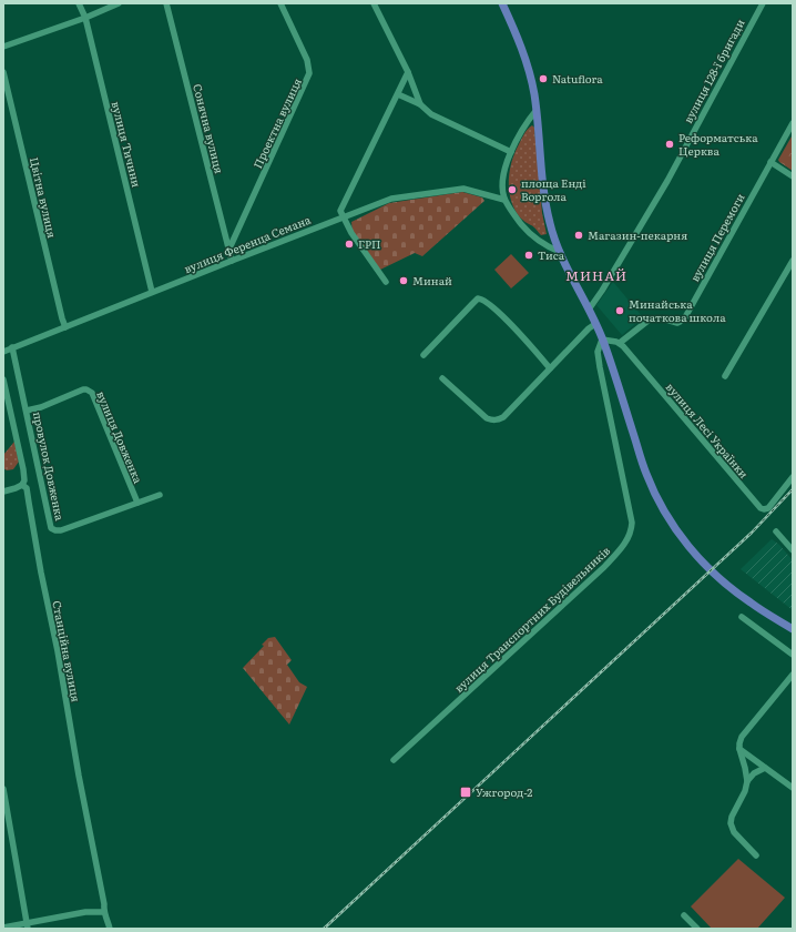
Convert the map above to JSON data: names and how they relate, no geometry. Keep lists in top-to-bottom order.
{
  "streets": {
    "street": [
      "вулиця 128-ї бригади",
      "Проектна вулиця",
      "Сонячна вулиця",
      "вулиця Тичини",
      "Цвітна вулиця",
      "вулиця Перемоги",
      "вулиця Ференца Семана",
      "вулиця Лесі Українки",
      "вулиця Довженка",
      "провулок Довженка",
      "вулиця Транспортних Будівельників",
      "Станційна вулиця"
    ]
  },
  "crossings": [
    ["Проектна вулиця", "Сонячна вулиця"],
    ["Сонячна вулиця", "вулиця Ференца Семана"],
    ["вулиця Тичини", "вулиця Ференца Семана"],
    ["Цвітна вулиця", "вулиця Ференца Семана"],
    ["вулиця Перемоги", "вулиця Лесі Українки"],
    ["вулиця Ференца Семана", "провулок Довженка"],
    ["вулиця Довженка", "провулок Довженка"]
  ],
  "districts": ["МИНАЙ"],
  "places": {
    "other": [
      "Natuflora",
      "Реформатська Церква",
      "площа Енді Воргола",
      "Магазин-пекарня",
      "ГРП",
      "Тиса",
      "Минай",
      "Минайська початкова школа"
    ],
    "transit": ["Ужгород-2"]
  }
}
